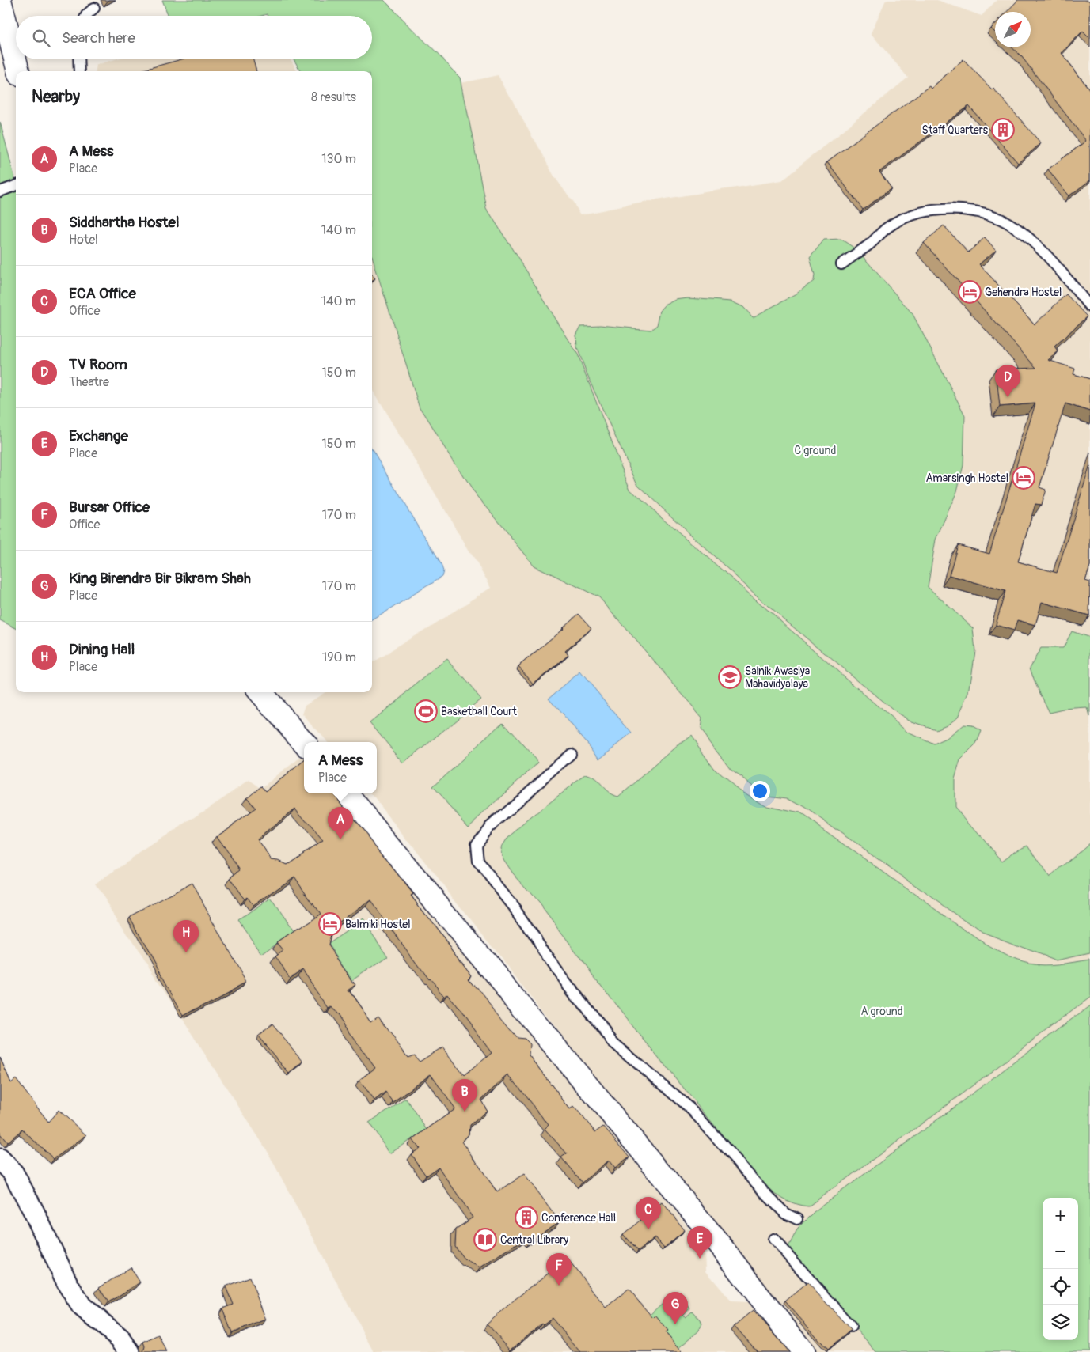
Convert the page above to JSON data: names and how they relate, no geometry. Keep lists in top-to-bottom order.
{
  "parks": ["C ground", "A ground"],
  "places": {
    "building": ["Staff Quarters", "Conference Hall"],
    "hotel": ["Gehendra Hostel", "Amarsingh Hostel", "Balmiki Hostel"],
    "school or university": ["Sainik Awasiya Mahavidyalaya"],
    "sports": ["Basketball Court"],
    "library": ["Central Library"]
  },
  "north": "top right",
  "page": {
    "search": "Search here",
    "heading": ["Nearby", "8 results"],
    "list": [
      {
        "mark": "A",
        "name": "A Mess",
        "note": "Place",
        "value": "130 m"
      },
      {
        "mark": "B",
        "name": "Siddhartha Hostel",
        "note": "Hotel",
        "value": "140 m"
      },
      {
        "mark": "C",
        "name": "ECA Office",
        "note": "Office",
        "value": "140 m"
      },
      {
        "mark": "D",
        "name": "TV Room",
        "note": "Theatre",
        "value": "150 m"
      },
      {
        "mark": "E",
        "name": "Exchange",
        "note": "Place",
        "value": "150 m"
      },
      {
        "mark": "F",
        "name": "Bursar Office",
        "note": "Office",
        "value": "170 m"
      },
      {
        "mark": "G",
        "name": "King Birendra Bir Bikram Shah",
        "note": "Place",
        "value": "170 m"
      },
      {
        "mark": "H",
        "name": "Dining Hall",
        "note": "Place",
        "value": "190 m"
      }
    ],
    "pins": [
      "D",
      "A",
      "H",
      "B",
      "C",
      "E",
      "F",
      "G"
    ],
    "popup": ["A Mess", "Place"],
    "map_buttons": ["+", "−"]
  }
}
